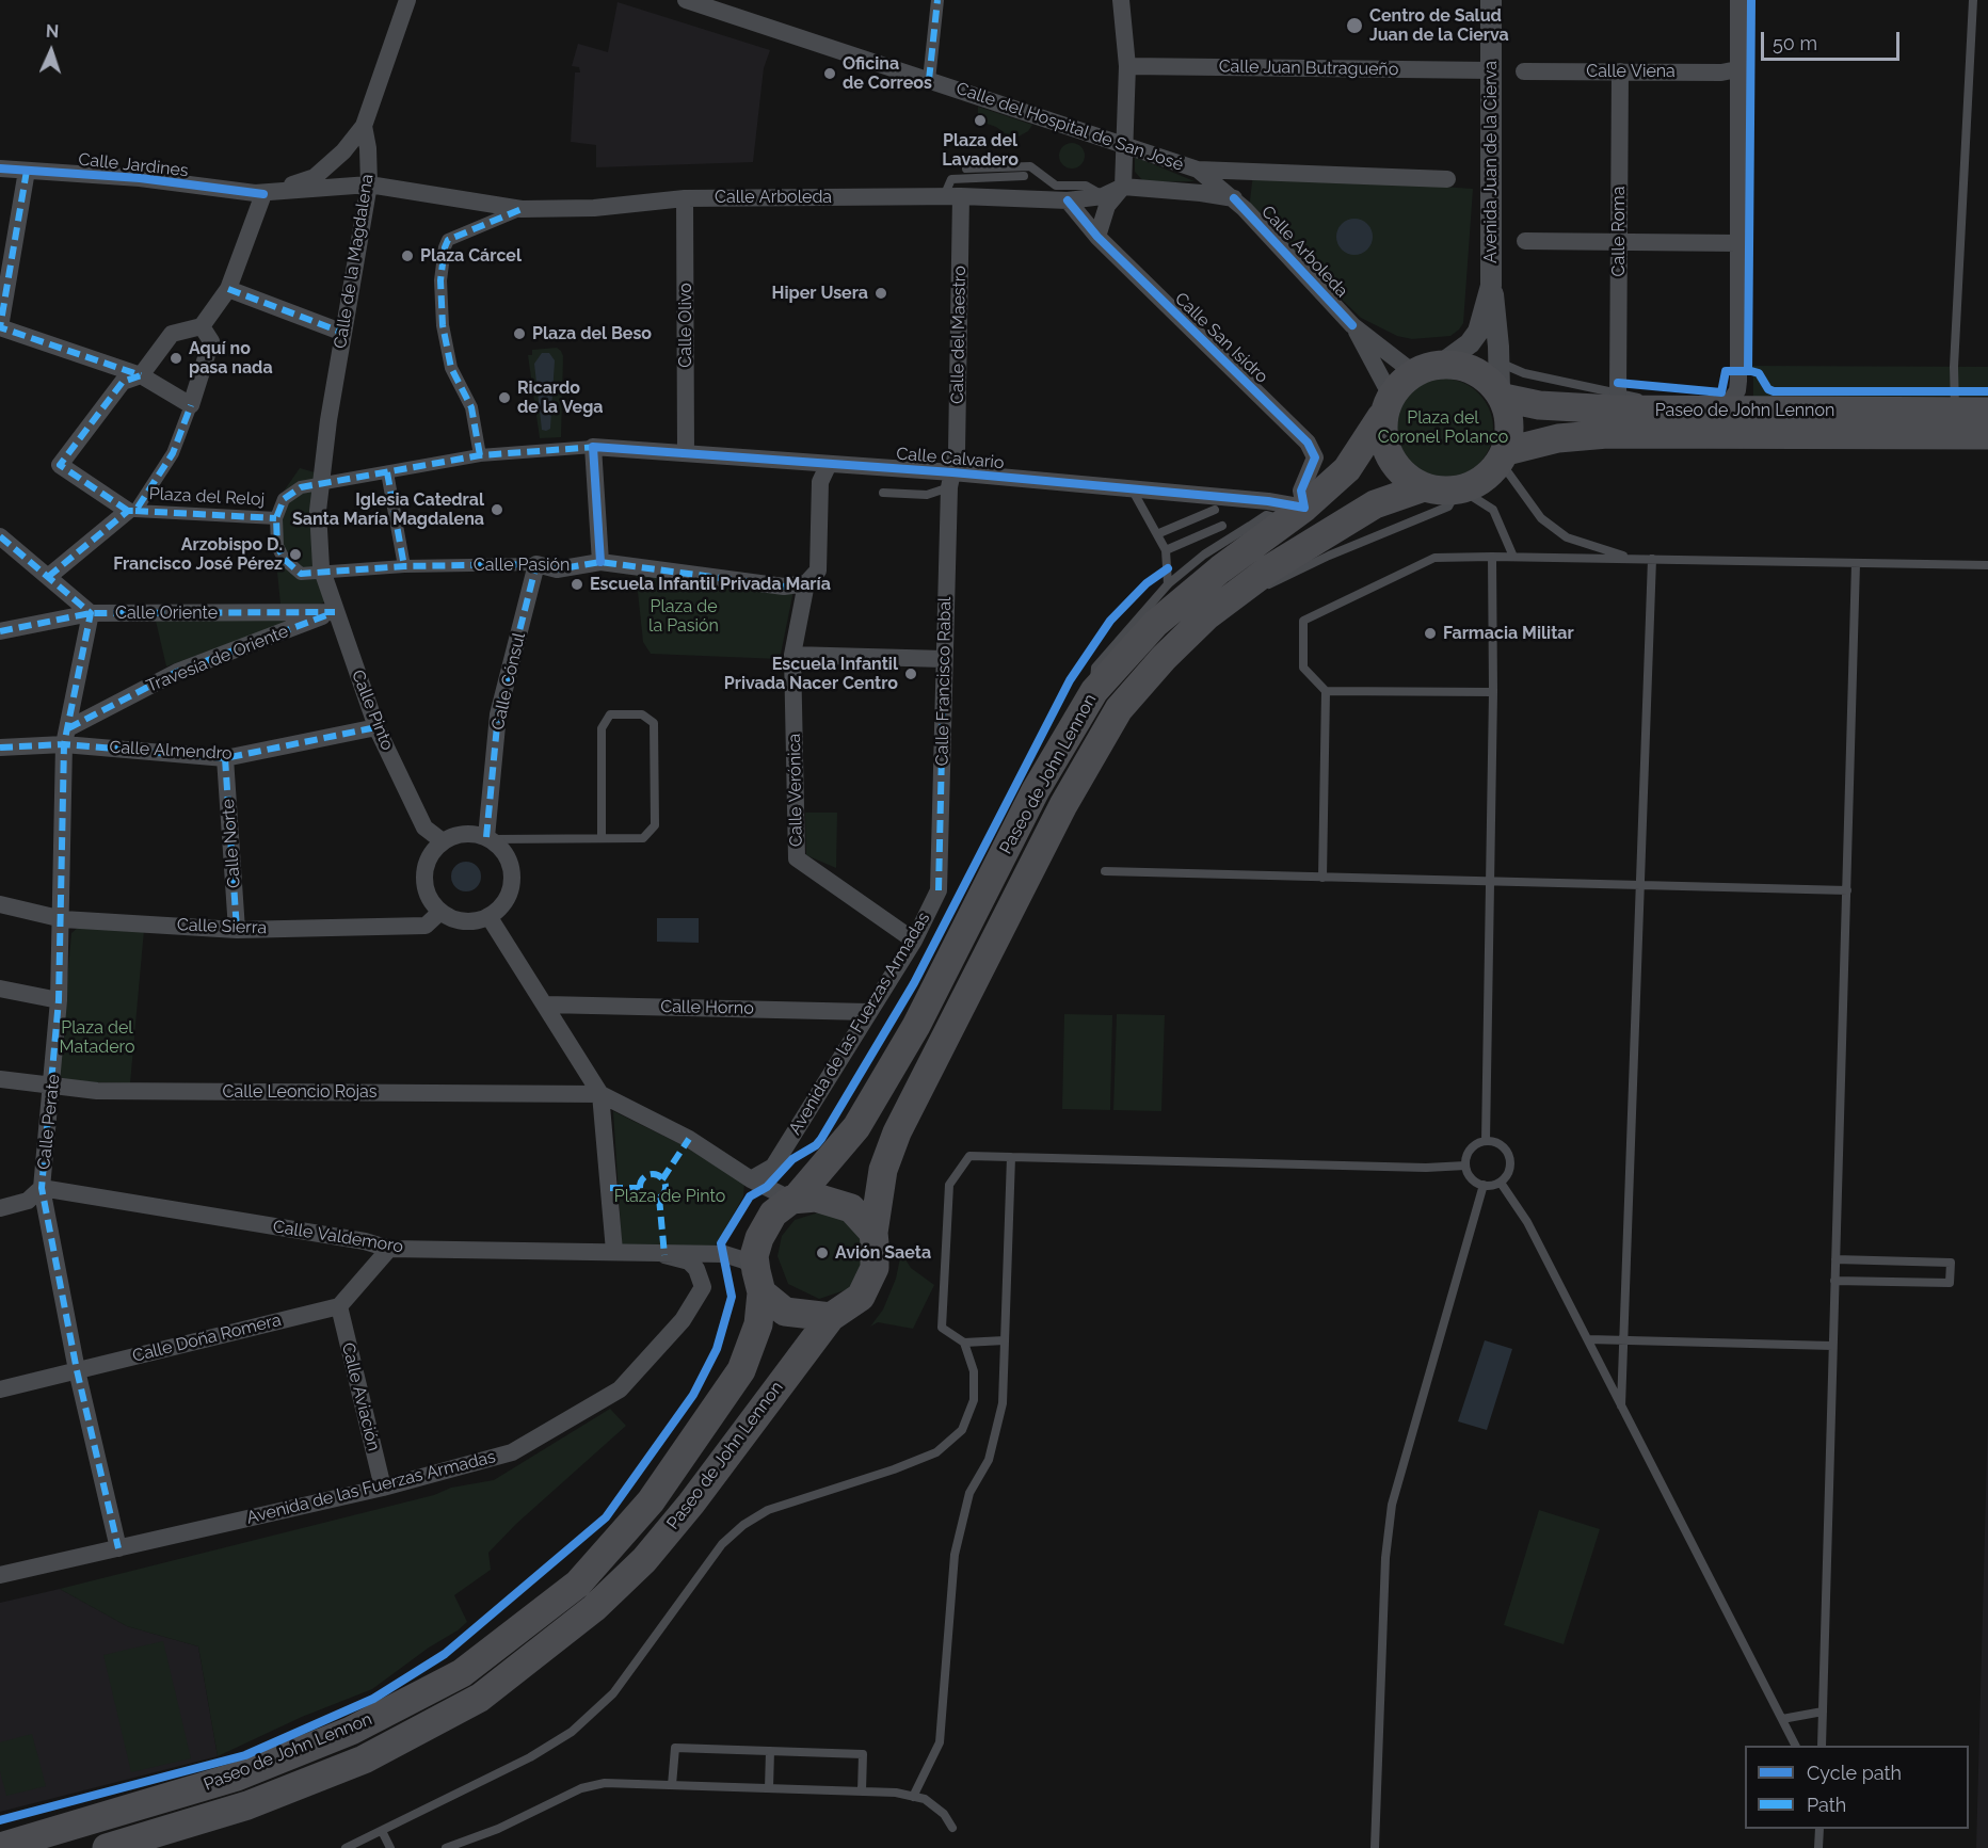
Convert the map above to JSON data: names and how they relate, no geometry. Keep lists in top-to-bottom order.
{
  "streets": {
    "highway": ["Paseo de John Lennon"],
    "street": [
      "Calle Juan Butragueño",
      "Calle Viena",
      "Calle del Hospital de San José",
      "Avenida Juan de la Cierva",
      "Calle Jardines",
      "Calle Arboleda",
      "Calle Roma",
      "Calle de la Magdalena",
      "Calle Olivo",
      "Calle del Maestro",
      "Calle San Isidro",
      "Calle Calvario",
      "Plaza del Reloj",
      "Calle Pasión",
      "Calle Oriente",
      "Travesía de Oriente",
      "Calle Cónsul",
      "Calle Francisco Rabal",
      "Calle Pinto",
      "Calle Almendro",
      "Calle Verónica",
      "Calle Norte",
      "Calle Sierra",
      "Calle Horno",
      "Avenida de las Fuerzas Armadas",
      "Calle Leoncio Rojas",
      "Calle Perate",
      "Calle Valdemoro",
      "Calle Doña Romera",
      "Calle Aviación"
    ]
  },
  "crossings": [
    ["Calle Juan Butragueño", "Avenida Juan de la Cierva"],
    ["Calle Viena", "Calle Roma"],
    ["Calle del Hospital de San José", "Calle Arboleda"],
    ["Avenida Juan de la Cierva", "Calle Arboleda"],
    ["Avenida Juan de la Cierva", "Paseo de John Lennon"],
    ["Calle Jardines", "Calle Arboleda"],
    ["Calle Jardines", "Calle de la Magdalena"],
    ["Calle Arboleda", "Calle de la Magdalena"],
    ["Calle Arboleda", "Calle Olivo"],
    ["Calle Arboleda", "Calle del Maestro"],
    ["Calle Arboleda", "Calle San Isidro"],
    ["Calle Arboleda", "Paseo de John Lennon"],
    ["Calle de la Magdalena", "Calle Calvario"],
    ["Calle de la Magdalena", "Calle Pasión"],
    ["Calle de la Magdalena", "Calle Pinto"],
    ["Calle Olivo", "Calle Calvario"],
    ["Calle del Maestro", "Calle Calvario"],
    ["Calle del Maestro", "Calle Francisco Rabal"],
    ["Calle San Isidro", "Paseo de John Lennon"],
    ["Calle San Isidro", "Calle Calvario"],
    ["Paseo de John Lennon", "Calle Calvario"],
    ["Paseo de John Lennon", "Calle Valdemoro"],
    ["Calle Calvario", "Plaza del Reloj"],
    ["Calle Calvario", "Calle Pasión"],
    ["Calle Calvario", "Calle Francisco Rabal"],
    ["Plaza del Reloj", "Calle Pasión"],
    ["Calle Pasión", "Calle Cónsul"],
    ["Calle Pasión", "Calle Pinto"],
    ["Calle Oriente", "Travesía de Oriente"],
    ["Calle Oriente", "Calle Pinto"],
    ["Calle Oriente", "Calle Perate"],
    ["Travesía de Oriente", "Calle Pinto"],
    ["Travesía de Oriente", "Calle Almendro"],
    ["Travesía de Oriente", "Calle Perate"],
    ["Calle Cónsul", "Calle Pinto"],
    ["Calle Cónsul", "Calle Sierra"],
    ["Calle Francisco Rabal", "Avenida de las Fuerzas Armadas"],
    ["Calle Pinto", "Calle Almendro"],
    ["Calle Pinto", "Calle Sierra"],
    ["Calle Almendro", "Calle Norte"],
    ["Calle Almendro", "Calle Perate"],
    ["Calle Verónica", "Avenida de las Fuerzas Armadas"],
    ["Calle Norte", "Calle Sierra"],
    ["Calle Sierra", "Calle Perate"],
    ["Calle Horno", "Avenida de las Fuerzas Armadas"],
    ["Avenida de las Fuerzas Armadas", "Calle Perate"],
    ["Avenida de las Fuerzas Armadas", "Calle Valdemoro"],
    ["Avenida de las Fuerzas Armadas", "Calle Aviación"],
    ["Calle Leoncio Rojas", "Calle Perate"],
    ["Calle Perate", "Calle Valdemoro"],
    ["Calle Perate", "Calle Doña Romera"],
    ["Calle Doña Romera", "Calle Aviación"]
  ],
  "parks": [
    "Plaza del Coronel Polanco",
    "Plaza de la Pasión",
    "Plaza del Matadero",
    "Plaza de Pinto"
  ],
  "places": [
    "Centro de Salud Juan de la Cierva",
    "Oficina de Correos",
    "Plaza del Lavadero",
    "Plaza Cárcel",
    "Hiper Usera",
    "Plaza del Beso",
    "Aquí no pasa nada",
    "Ricardo de la Vega",
    "Iglesia Catedral Santa María Magdalena",
    "Arzobispo D. Francisco José Pérez",
    "Escuela Infantil Privada María",
    "Farmacia Militar",
    "Escuela Infantil Privada Nacer Centro",
    "Avión Saeta"
  ],
  "legend": ["Cycle path", "Path"],
  "scale_bar": "50 m",
  "north": "top"
}
